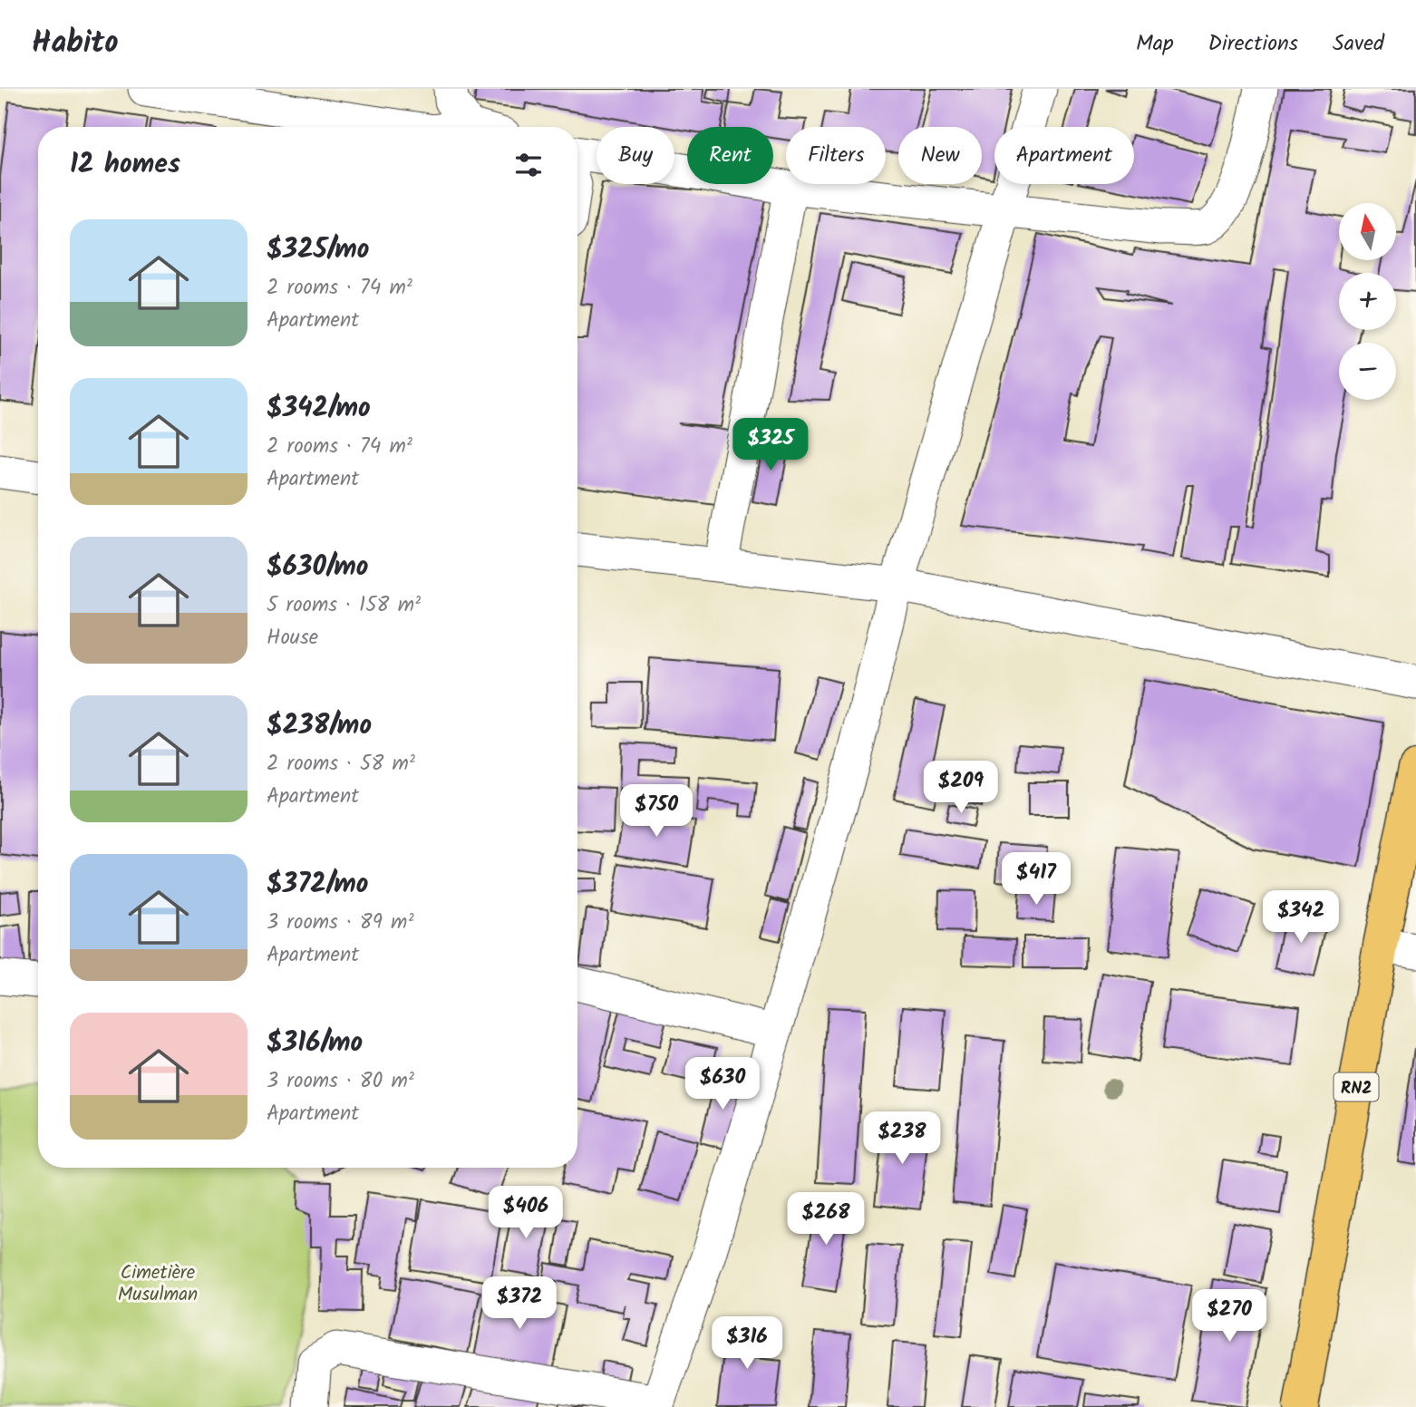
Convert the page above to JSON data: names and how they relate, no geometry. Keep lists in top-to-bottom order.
{
  "streets": {
    "highway": ["RN2"]
  },
  "parks": ["Cimetière Musulman"],
  "north": "top",
  "page": {
    "header": "Habito",
    "nav": ["Map", "Directions", "Saved"],
    "chip": [
      "Buy",
      "Rent",
      "Filters",
      "New",
      "Apartment"
    ],
    "heading": "12 homes",
    "map_buttons": ["+", "−"],
    "list": [
      {
        "name": "$325/mo",
        "note": "2 rooms · 74 m² · Apartment"
      },
      {
        "name": "$342/mo",
        "note": "2 rooms · 74 m² · Apartment"
      },
      {
        "name": "$630/mo",
        "note": "5 rooms · 158 m² · House"
      },
      {
        "name": "$238/mo",
        "note": "2 rooms · 58 m² · Apartment"
      },
      {
        "name": "$372/mo",
        "note": "3 rooms · 89 m² · Apartment"
      },
      {
        "name": "$316/mo",
        "note": "3 rooms · 80 m² · Apartment"
      }
    ],
    "price": [
      "$325",
      "$209",
      "$750",
      "$417",
      "$342",
      "$630",
      "$238",
      "$406",
      "$268",
      "$372",
      "$270",
      "$316"
    ]
  }
}
